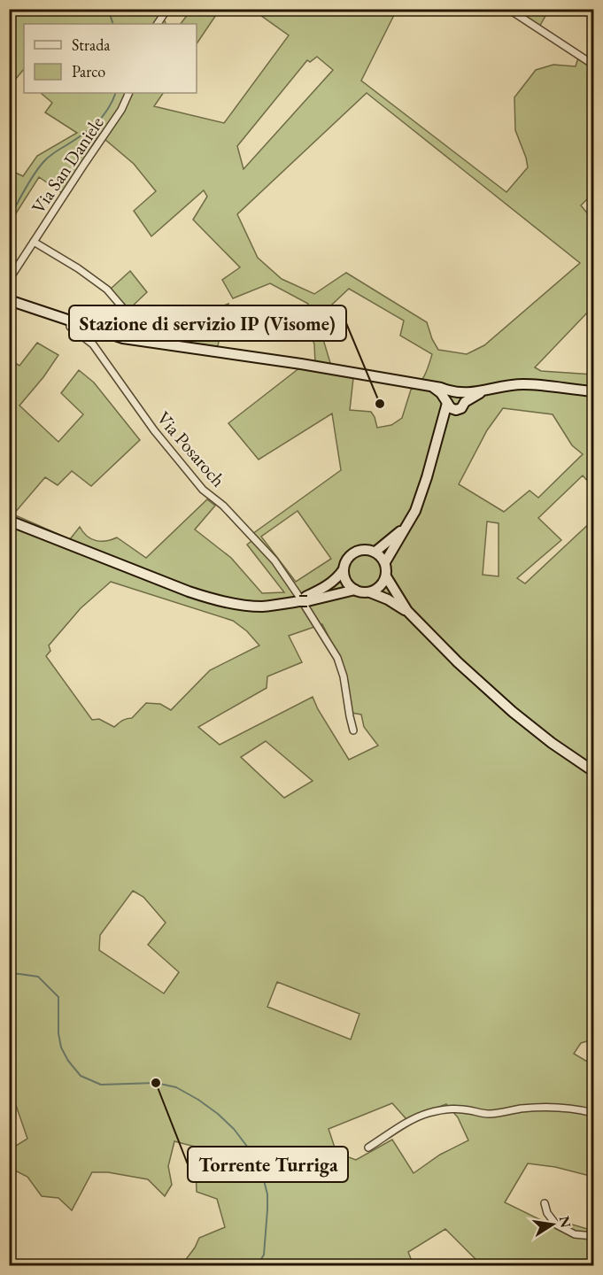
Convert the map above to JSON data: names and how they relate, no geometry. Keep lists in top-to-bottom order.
{
  "streets": {
    "street": ["Via San Daniele", "Via Posaroch"]
  },
  "places": ["Stazione di servizio IP (Visome)", "Torrente Turriga"],
  "legend": ["Strada", "Parco"],
  "north": "right"
}
